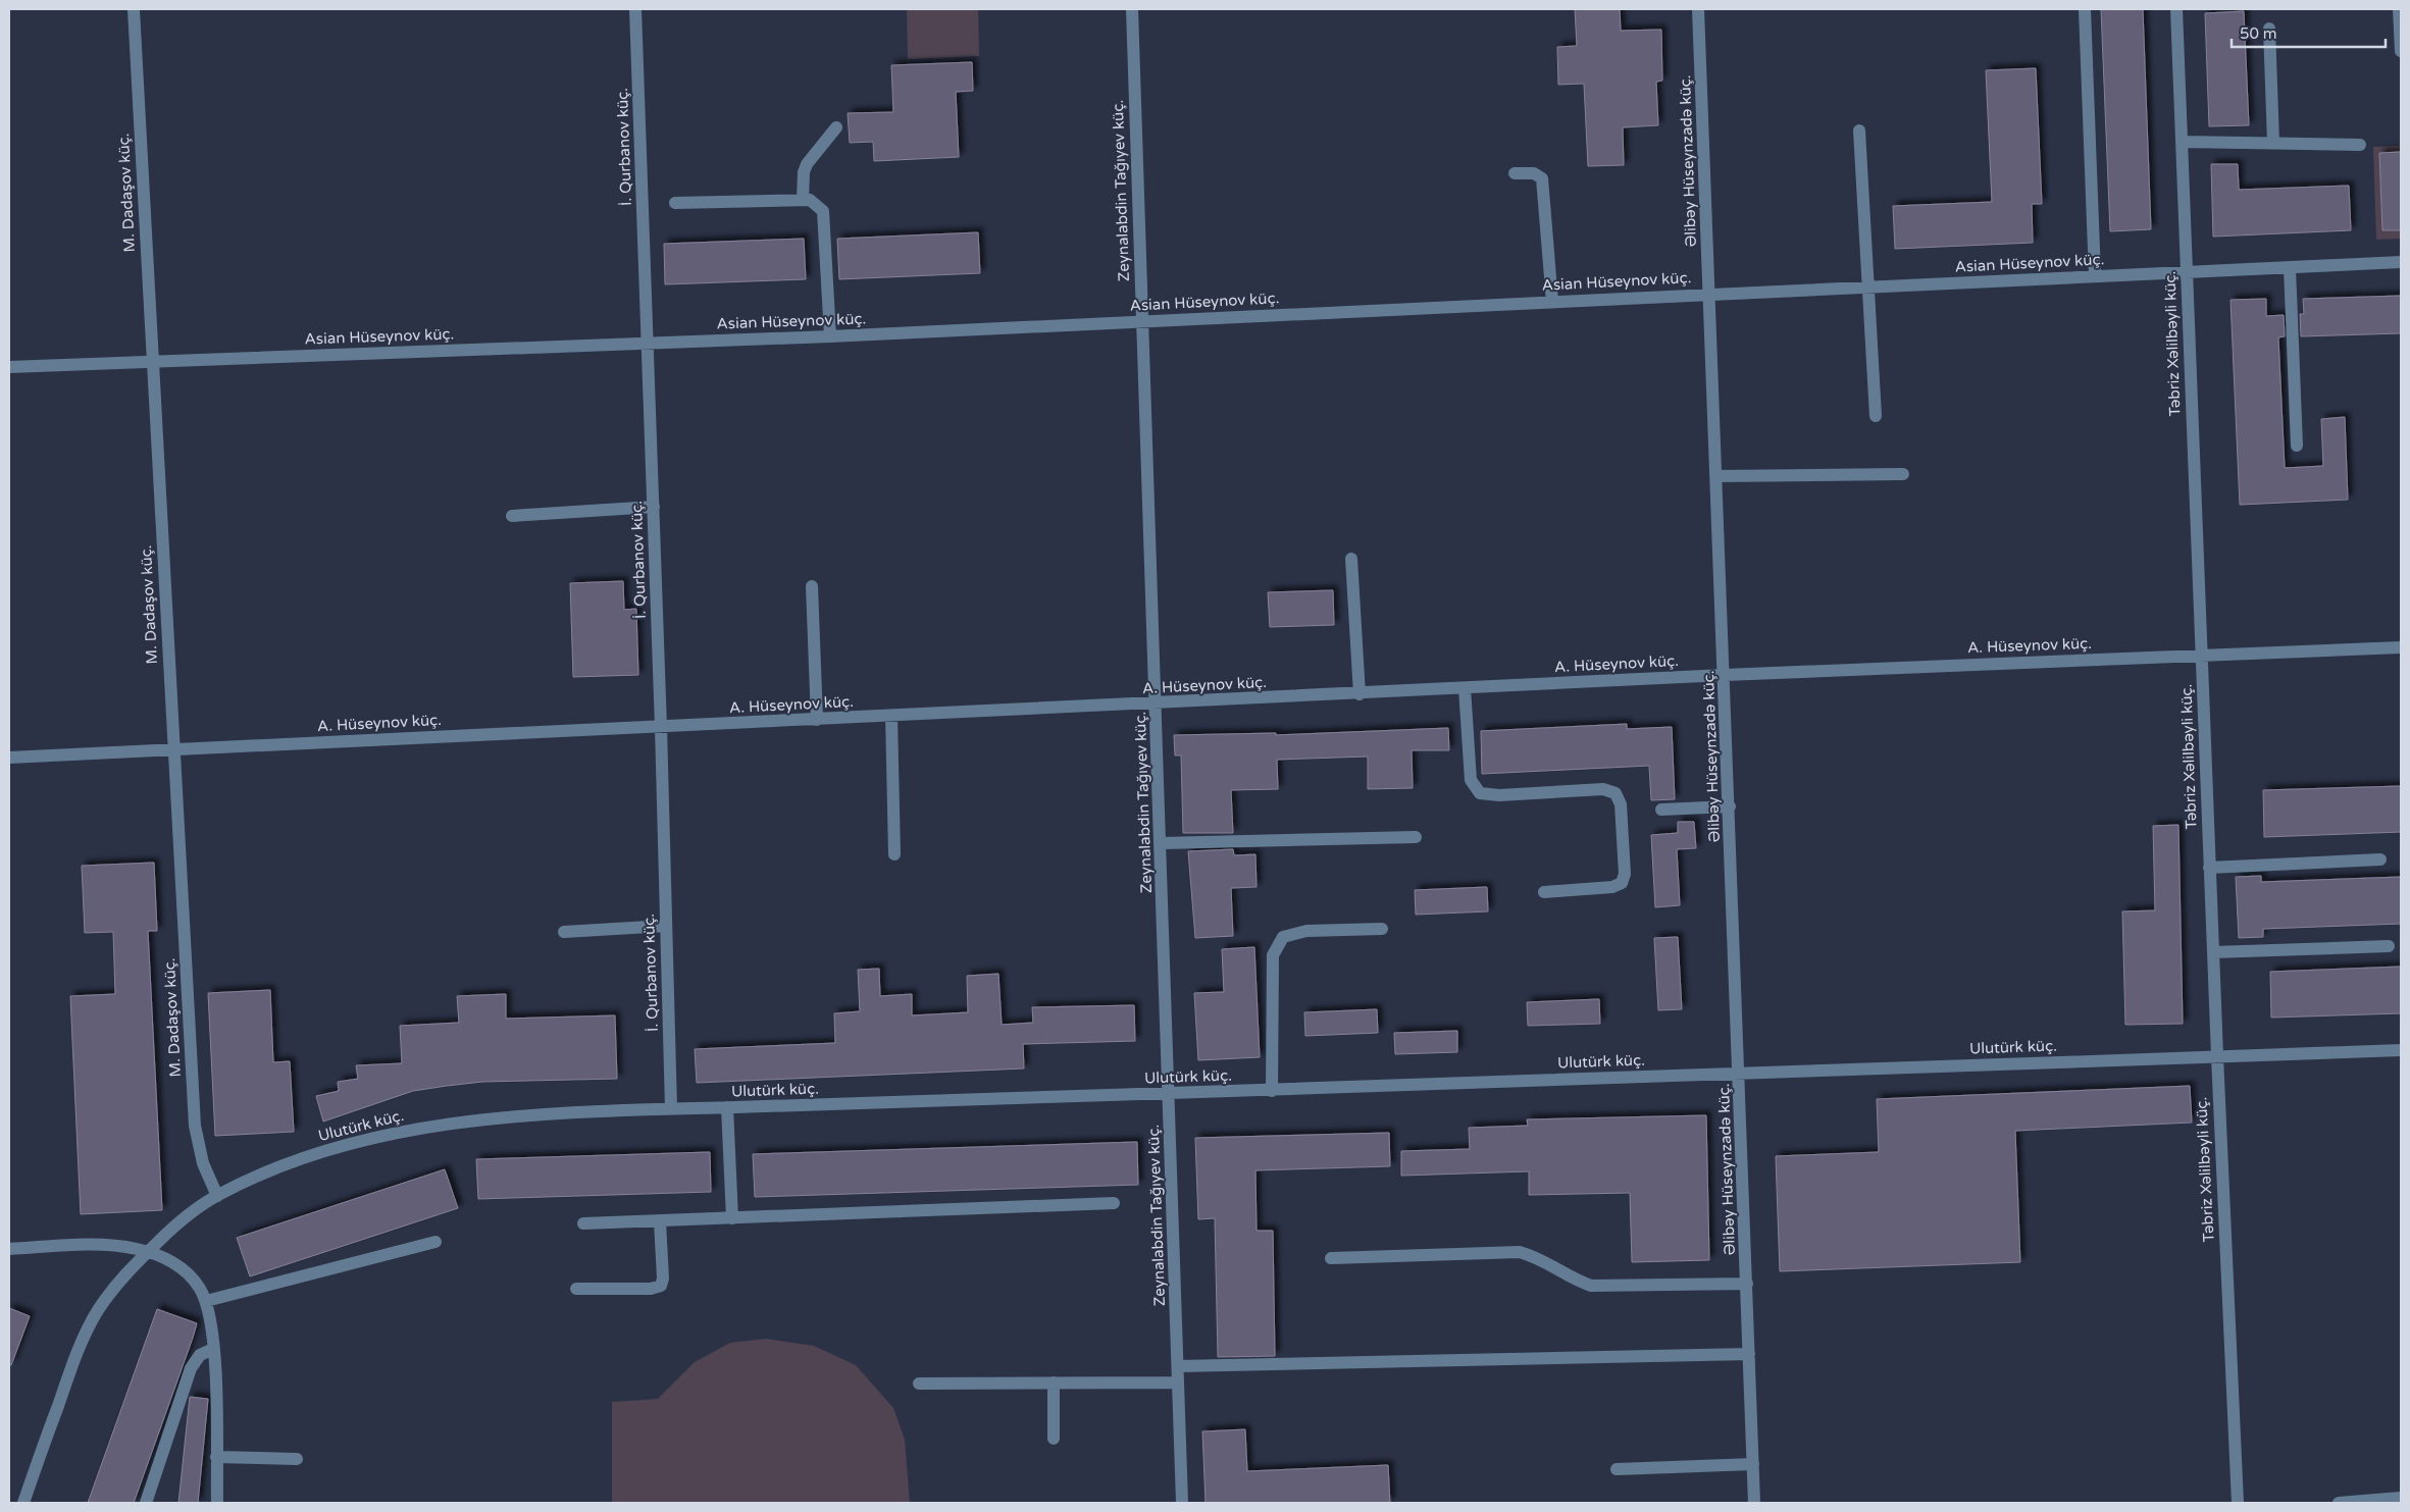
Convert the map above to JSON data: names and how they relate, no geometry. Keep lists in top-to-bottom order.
{
  "streets": {
    "street": [
      "İ. Qurbanov küç.",
      "Əlibəy Hüseynzadə küç.",
      "Zeynalabdin Tağıyev küç.",
      "M. Dadaşov küç.",
      "Asian Hüseynov küç.",
      "Təbriz Xəlilbəyli küç.",
      "A. Hüseynov küç.",
      "Ulutürk küç."
    ]
  },
  "crossings": [
    ["İ. Qurbanov küç.", "Asian Hüseynov küç."],
    ["İ. Qurbanov küç.", "A. Hüseynov küç."],
    ["İ. Qurbanov küç.", "Ulutürk küç."],
    ["Əlibəy Hüseynzadə küç.", "Asian Hüseynov küç."],
    ["Əlibəy Hüseynzadə küç.", "A. Hüseynov küç."],
    ["Əlibəy Hüseynzadə küç.", "Ulutürk küç."],
    ["Zeynalabdin Tağıyev küç.", "Asian Hüseynov küç."],
    ["Zeynalabdin Tağıyev küç.", "A. Hüseynov küç."],
    ["Zeynalabdin Tağıyev küç.", "Ulutürk küç."],
    ["M. Dadaşov küç.", "Asian Hüseynov küç."],
    ["M. Dadaşov küç.", "A. Hüseynov küç."],
    ["M. Dadaşov küç.", "Ulutürk küç."],
    ["Asian Hüseynov küç.", "Təbriz Xəlilbəyli küç."],
    ["Təbriz Xəlilbəyli küç.", "A. Hüseynov küç."],
    ["Təbriz Xəlilbəyli küç.", "Ulutürk küç."]
  ],
  "scale_bar": "50 m"
}
